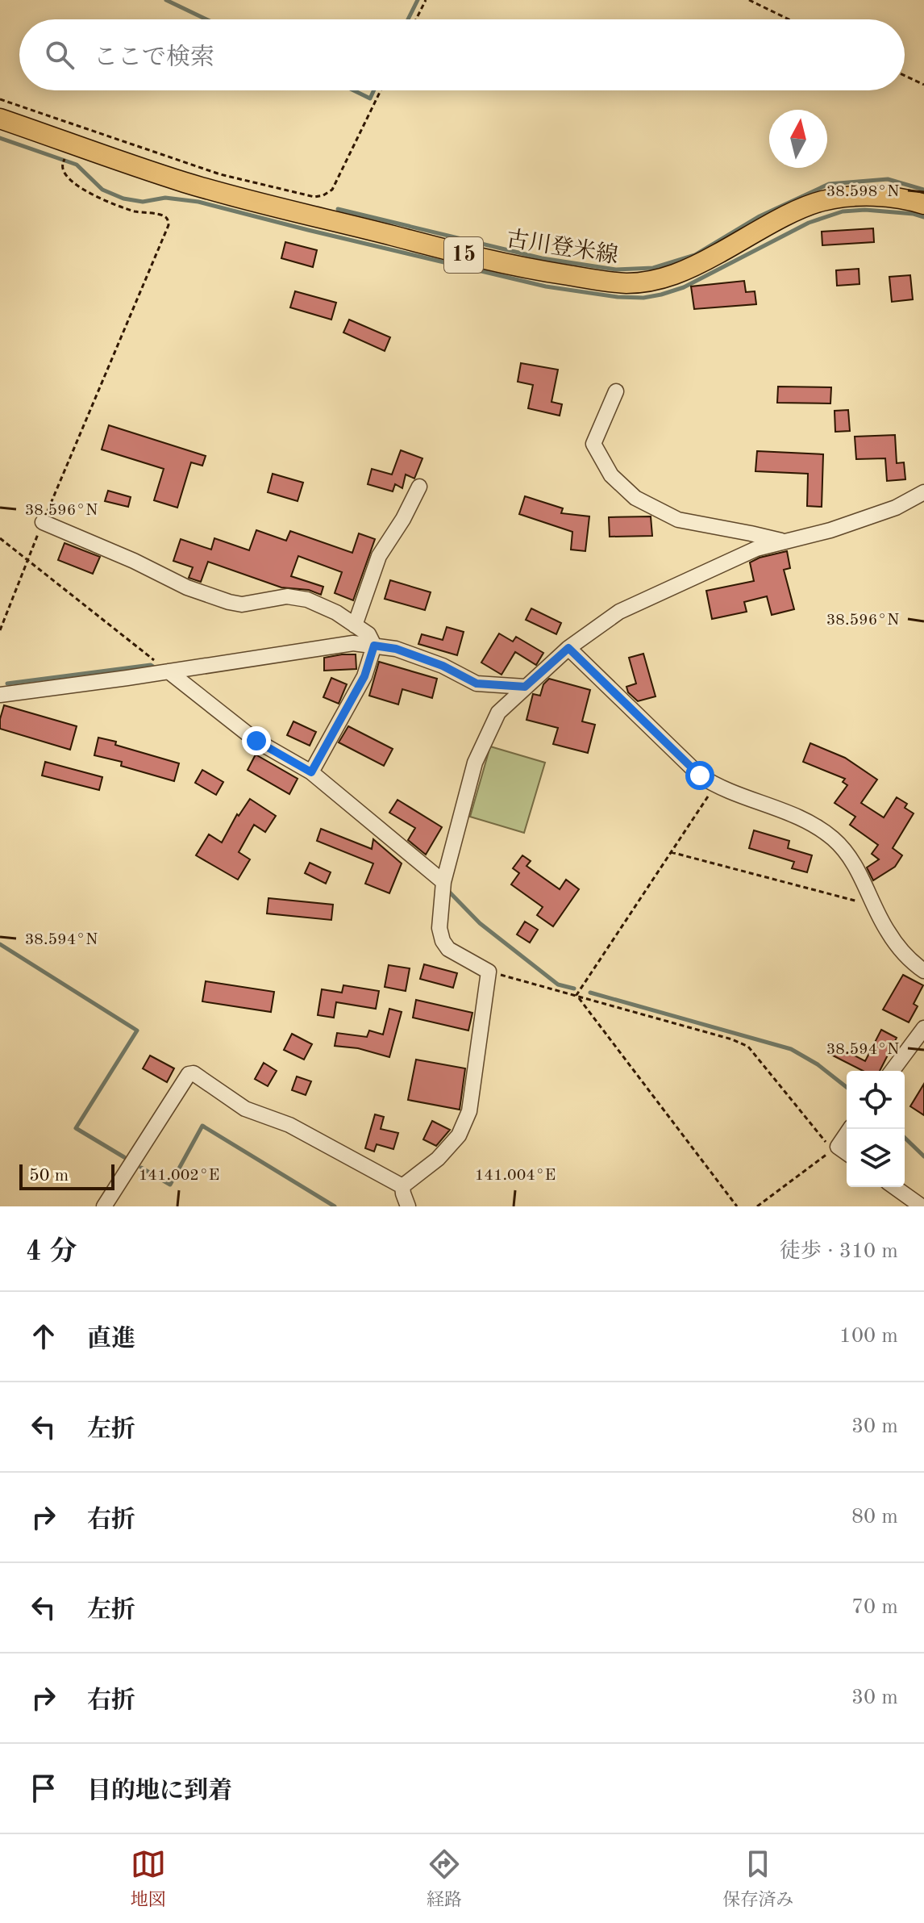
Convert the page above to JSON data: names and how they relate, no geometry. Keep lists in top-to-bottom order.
{
  "streets": {
    "main road": ["古川登米線", "15"]
  },
  "scale_bar": "50 m",
  "north": "top",
  "page": {
    "search": "ここで検索",
    "scale": "50 m",
    "heading": ["4 分", "徒歩 · 310 m"],
    "list": [
      ["直進", "100 m"],
      ["左折", "30 m"],
      ["右折", "80 m"],
      ["左折", "70 m"],
      ["右折", "30 m"],
      "目的地に到着"
    ],
    "nav": ["地図", "経路", "保存済み"]
  },
  "coordinates": [
    "38.598°N",
    "38.596°N",
    "38.594°N",
    "141.002°E",
    "141.004°E"
  ]
}
